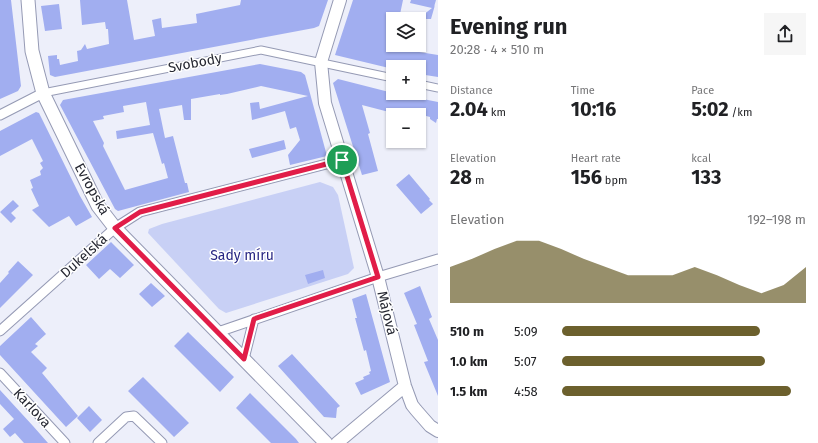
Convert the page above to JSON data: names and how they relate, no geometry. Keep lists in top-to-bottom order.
{
  "streets": {
    "main road": ["Evropská"],
    "street": [
      "Svobody",
      "Dukelská",
      "Májová",
      "Karlova"
    ]
  },
  "crossings": [
    ["Svobody", "Evropská"],
    ["Svobody", "Májová"],
    ["Evropská", "Dukelská"],
    ["Dukelská", "Májová"]
  ],
  "parks": ["Sady míru"],
  "page": {
    "heading": ["Evening run", "20:28 · 4 × 510 m"],
    "map_buttons": ["+", "−"],
    "stats": [
      ["Distance", "2.04 km"],
      ["Time", "10:16"],
      ["Pace", "5:02 /km"],
      ["Elevation", "28 m"],
      ["Heart rate", "156 bpm"],
      ["kcal", "133"]
    ],
    "chart": ["Elevation", "192–198 m"],
    "list": [
      {
        "name": "510 m",
        "note": "5:09"
      },
      {
        "name": "1.0 km",
        "note": "5:07"
      },
      {
        "name": "1.5 km",
        "note": "4:58"
      }
    ]
  }
}
